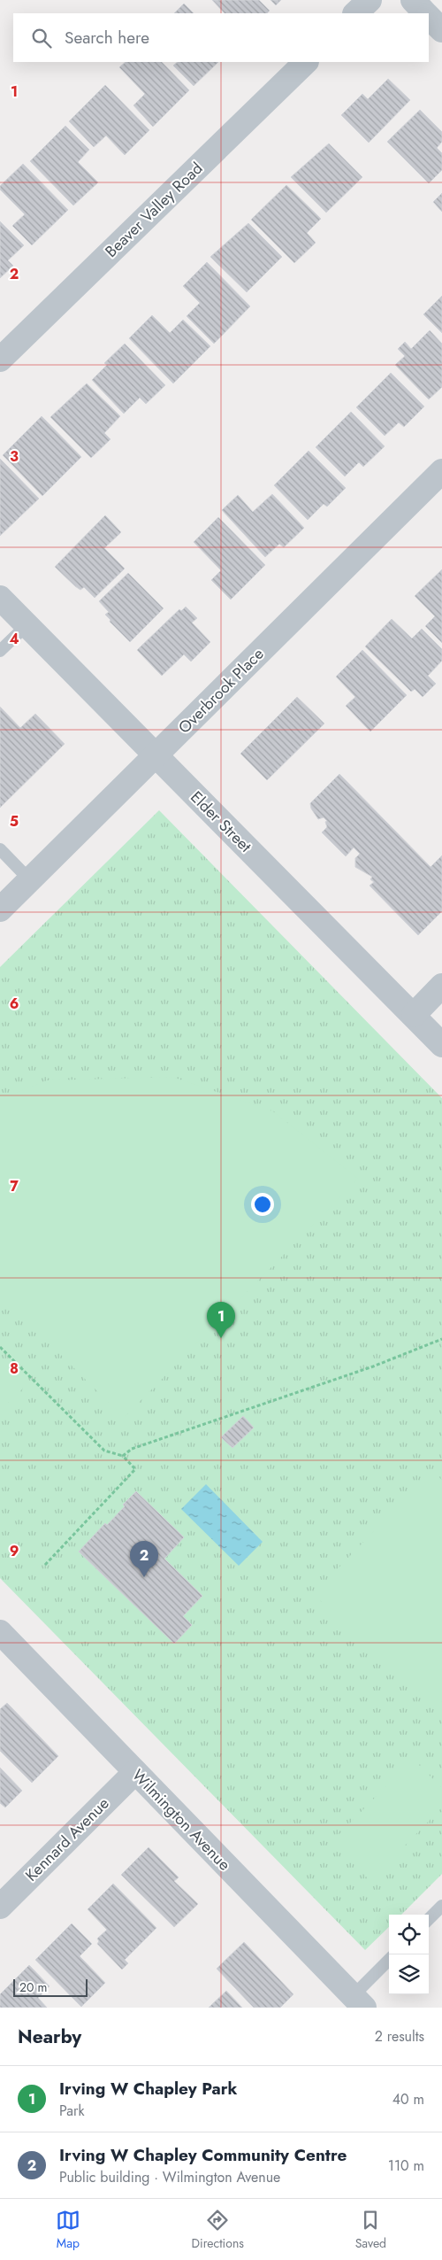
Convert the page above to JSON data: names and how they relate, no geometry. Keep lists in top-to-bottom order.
{
  "streets": {
    "street": [
      "Beaver Valley Road",
      "Overbrook Place",
      "Elder Street",
      "Wilmington Avenue",
      "Kennard Avenue"
    ]
  },
  "crossings": [
    ["Overbrook Place", "Elder Street"],
    ["Wilmington Avenue", "Kennard Avenue"]
  ],
  "scale_bar": "20 m",
  "page": {
    "search": "Search here",
    "pins": ["1", "2"],
    "scale": "20 m",
    "heading": ["Nearby", "2 results"],
    "list": [
      {
        "mark": "1",
        "name": "Irving W Chapley Park",
        "note": "Park",
        "value": "40 m"
      },
      {
        "mark": "2",
        "name": "Irving W Chapley Community Centre",
        "note": "Public building · Wilmington Avenue",
        "value": "110 m"
      }
    ],
    "nav": ["Map", "Directions", "Saved"]
  },
  "grid": {
    "rows": [
      "1",
      "2",
      "3",
      "4",
      "5",
      "6",
      "7",
      "8",
      "9"
    ]
  }
}
